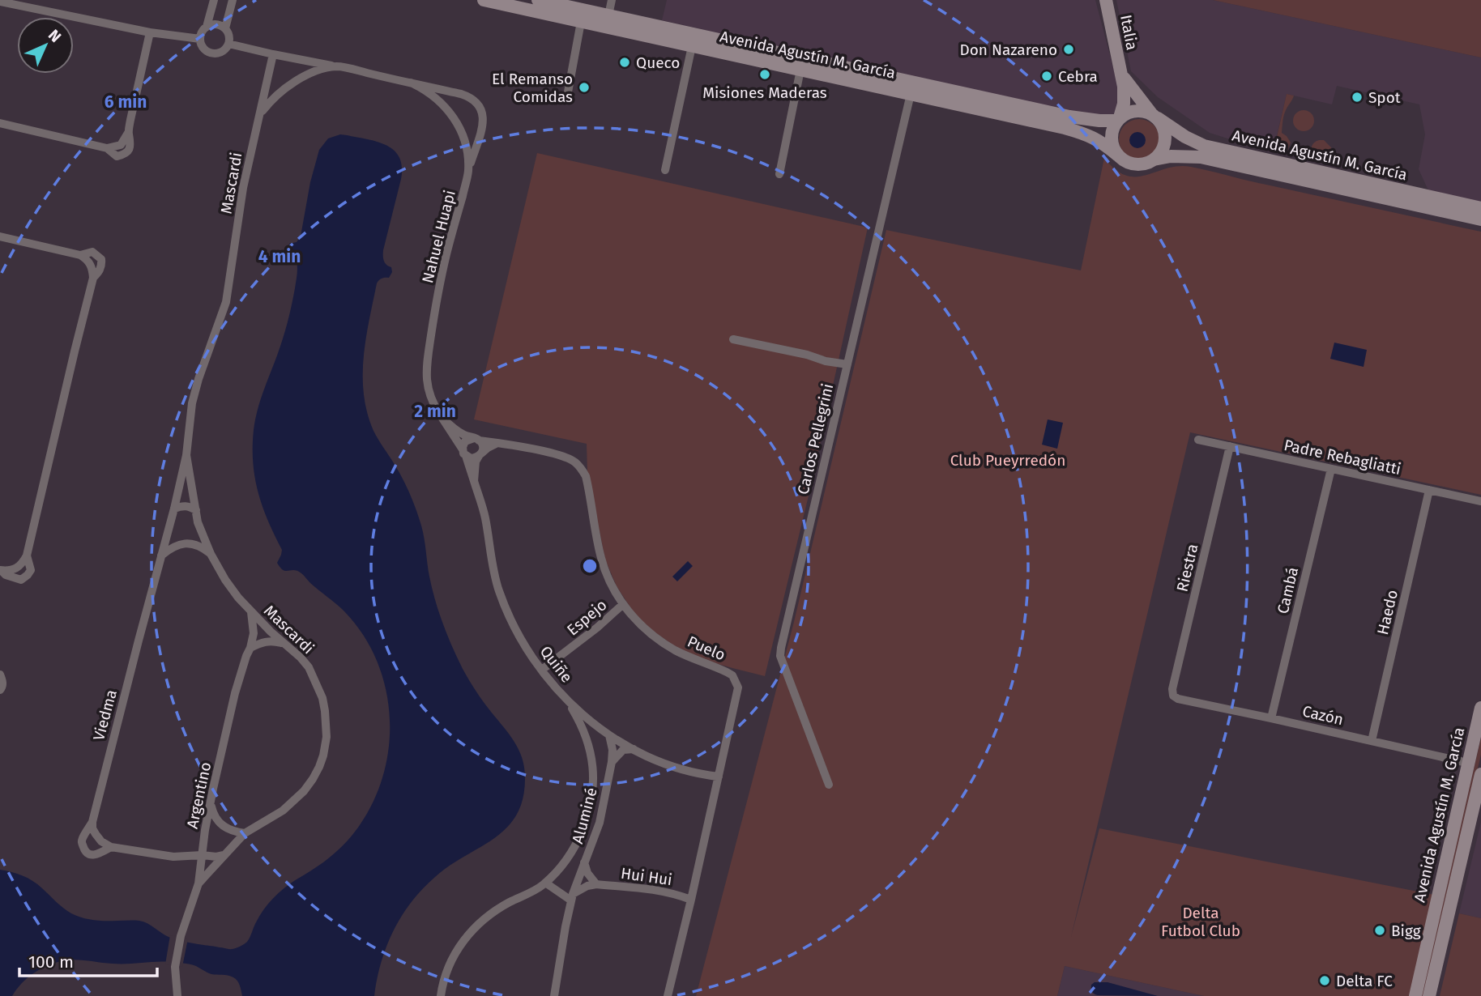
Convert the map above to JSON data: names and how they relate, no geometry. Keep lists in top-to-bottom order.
{
  "streets": {
    "main road": ["Italia", "Avenida Agustín M. García"],
    "street": [
      "Mascardi",
      "Nahuel Huapi",
      "Carlos Pellegrini",
      "Padre Rebagliatti",
      "Riestra",
      "Cambá",
      "Haedo",
      "Espejo",
      "Puelo",
      "Quiñe",
      "Viedma",
      "Cazón",
      "Argentino",
      "Aluminé",
      "Hui Hui"
    ]
  },
  "crossings": [
    ["Italia", "Avenida Agustín M. García"],
    ["Avenida Agustín M. García", "Carlos Pellegrini"],
    ["Avenida Agustín M. García", "Cazón"],
    ["Mascardi", "Nahuel Huapi"],
    ["Mascardi", "Viedma"],
    ["Mascardi", "Argentino"],
    ["Nahuel Huapi", "Puelo"],
    ["Nahuel Huapi", "Quiñe"],
    ["Padre Rebagliatti", "Riestra"],
    ["Padre Rebagliatti", "Cambá"],
    ["Padre Rebagliatti", "Haedo"],
    ["Riestra", "Cazón"],
    ["Cambá", "Cazón"],
    ["Haedo", "Cazón"],
    ["Espejo", "Puelo"],
    ["Espejo", "Quiñe"],
    ["Puelo", "Quiñe"],
    ["Puelo", "Hui Hui"],
    ["Quiñe", "Aluminé"]
  ],
  "parks": ["Club Pueyrredón", "Delta Futbol Club"],
  "places": [
    "Don Nazareno",
    "Queco",
    "Misiones Maderas",
    "Cebra",
    "El Remanso Comidas",
    "Spot",
    "Bigg",
    "Delta FC"
  ],
  "scale_bar": "100 m",
  "north": "top right",
  "rings": ["6 min", "4 min", "2 min"]
}
